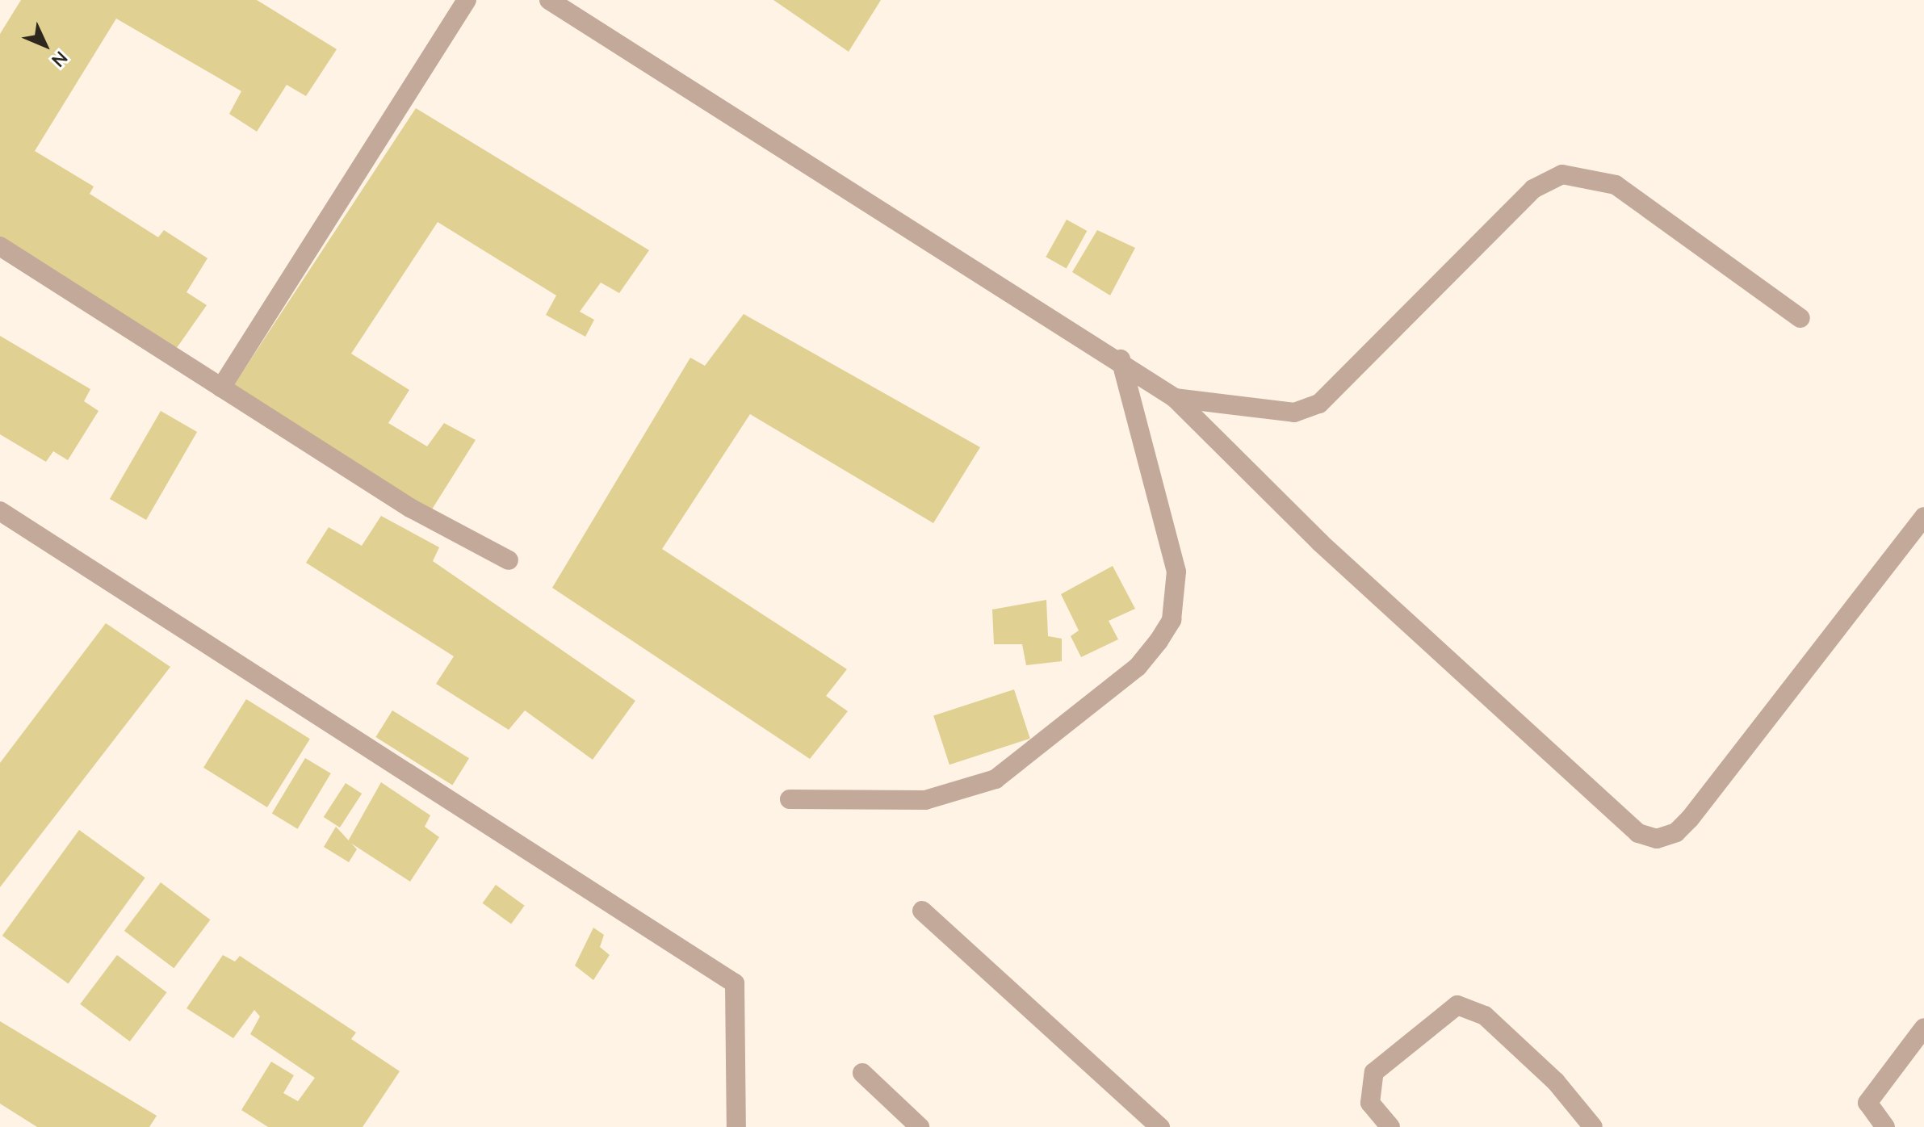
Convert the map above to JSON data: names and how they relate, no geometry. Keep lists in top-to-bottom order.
{
  "north": "bottom right"
}
